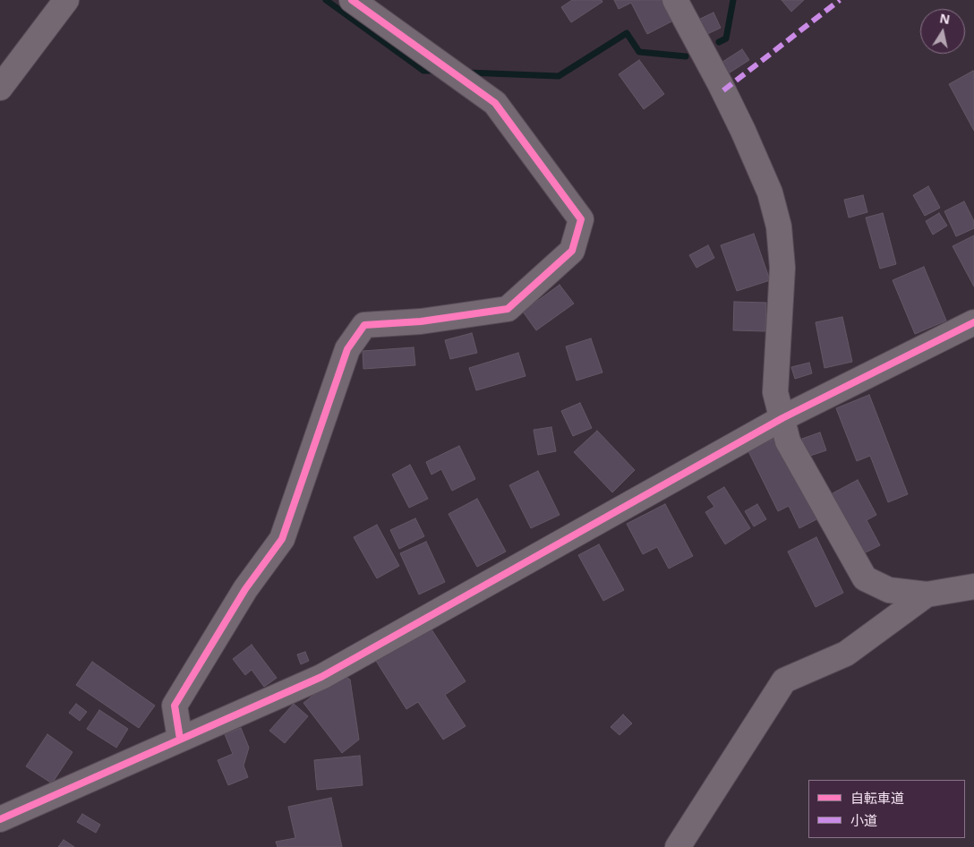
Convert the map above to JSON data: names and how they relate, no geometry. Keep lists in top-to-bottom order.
{
  "legend": ["自転車道", "小道"],
  "north": "top"
}
